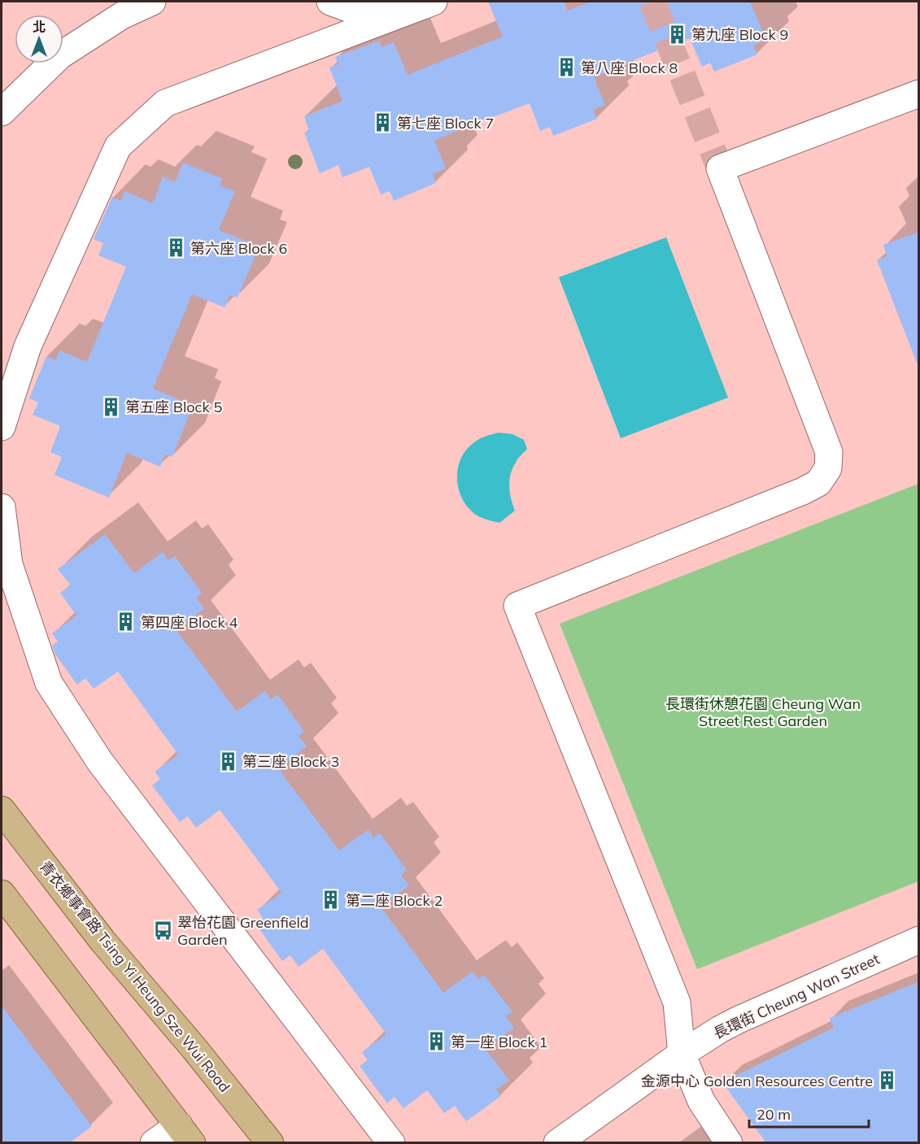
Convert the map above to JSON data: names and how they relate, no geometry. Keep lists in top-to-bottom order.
{
  "streets": {
    "main road": ["青衣鄉事會路 Tsing Yi Heung Sze Wui Road"],
    "street": ["長環街 Cheung Wan Street"]
  },
  "parks": ["長環街休憩花園 Cheung Wan Street Rest Garden"],
  "places": {
    "building": [
      "第九座 Block 9",
      "第八座 Block 8",
      "第七座 Block 7",
      "第六座 Block 6",
      "第五座 Block 5",
      "第四座 Block 4",
      "第三座 Block 3",
      "第二座 Block 2",
      "第一座 Block 1",
      "金源中心 Golden Resources Centre"
    ],
    "bus stop": ["翠怡花園 Greenfield Garden"]
  },
  "scale_bar": "20 m",
  "north": "top"
}
